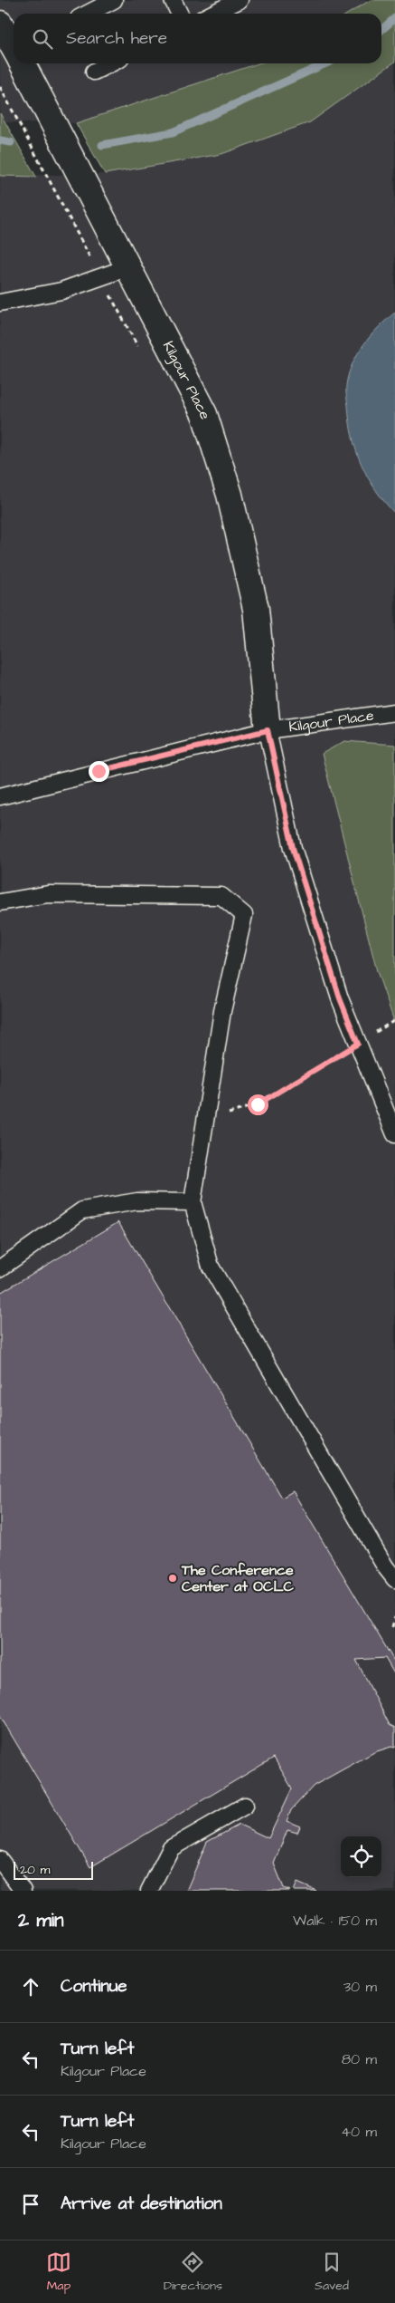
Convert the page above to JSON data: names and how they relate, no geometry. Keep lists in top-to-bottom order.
{
  "streets": {
    "street": ["Kilgour Place"]
  },
  "places": ["The Conference Center at OCLC"],
  "scale_bar": "20 m",
  "page": {
    "search": "Search here",
    "scale": "20 m",
    "heading": ["2 min", "Walk · 150 m"],
    "list": [
      ["Continue", "30 m"],
      ["Turn left", "Kilgour Place", "80 m"],
      ["Turn left", "Kilgour Place", "40 m"],
      "Arrive at destination"
    ],
    "nav": ["Map", "Directions", "Saved"]
  }
}
